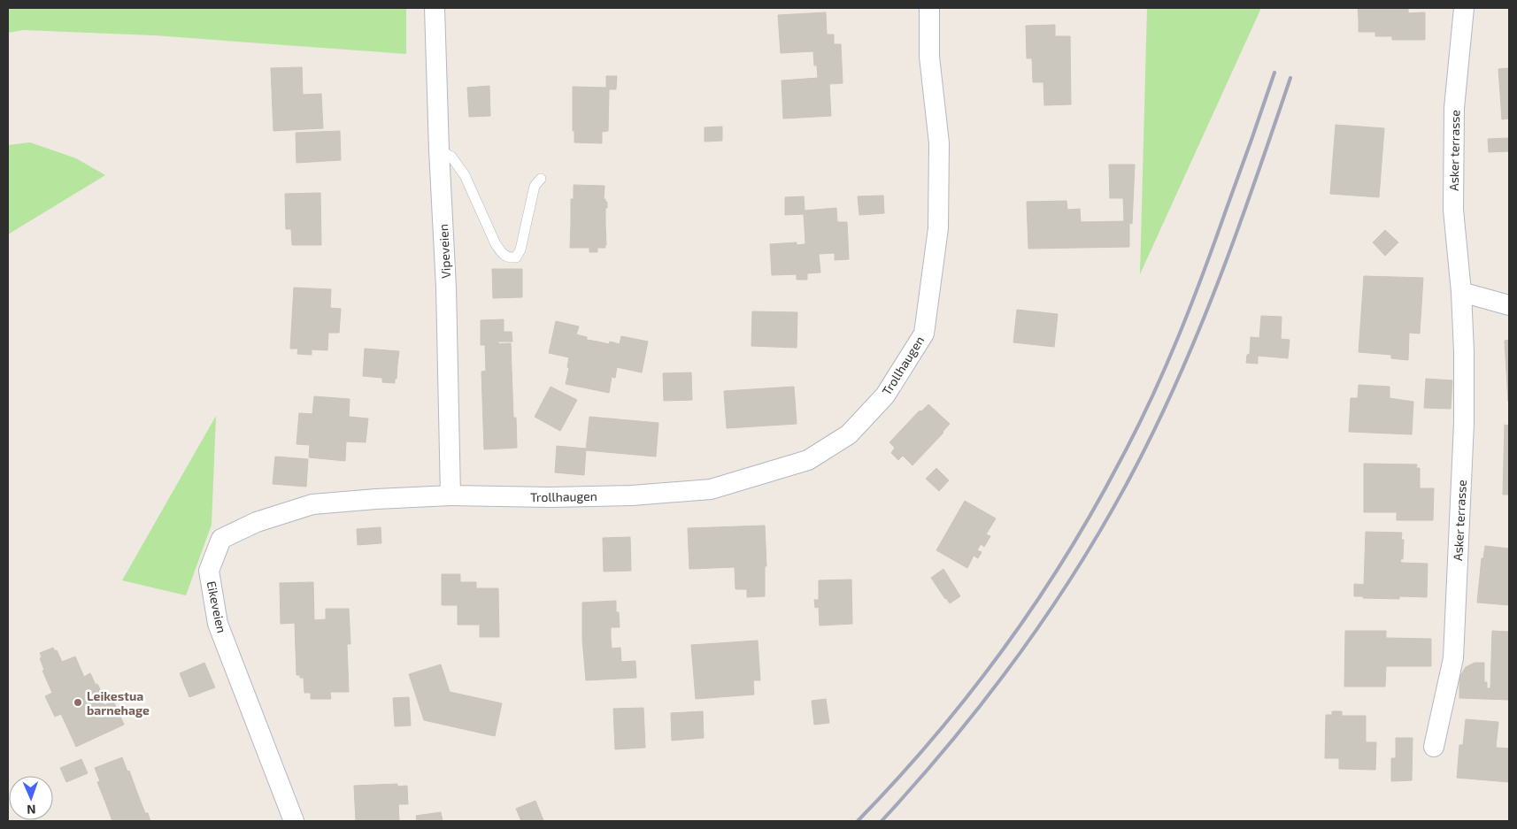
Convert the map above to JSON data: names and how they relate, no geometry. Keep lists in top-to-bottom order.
{
  "streets": {
    "street": [
      "Asker terrasse",
      "Vipeveien",
      "Trollhaugen",
      "Eikeveien"
    ]
  },
  "crossings": [
    ["Vipeveien", "Trollhaugen"],
    ["Vipeveien", "Eikeveien"],
    ["Trollhaugen", "Eikeveien"]
  ],
  "places": ["Leikestua barnehage"],
  "north": "bottom"
}
